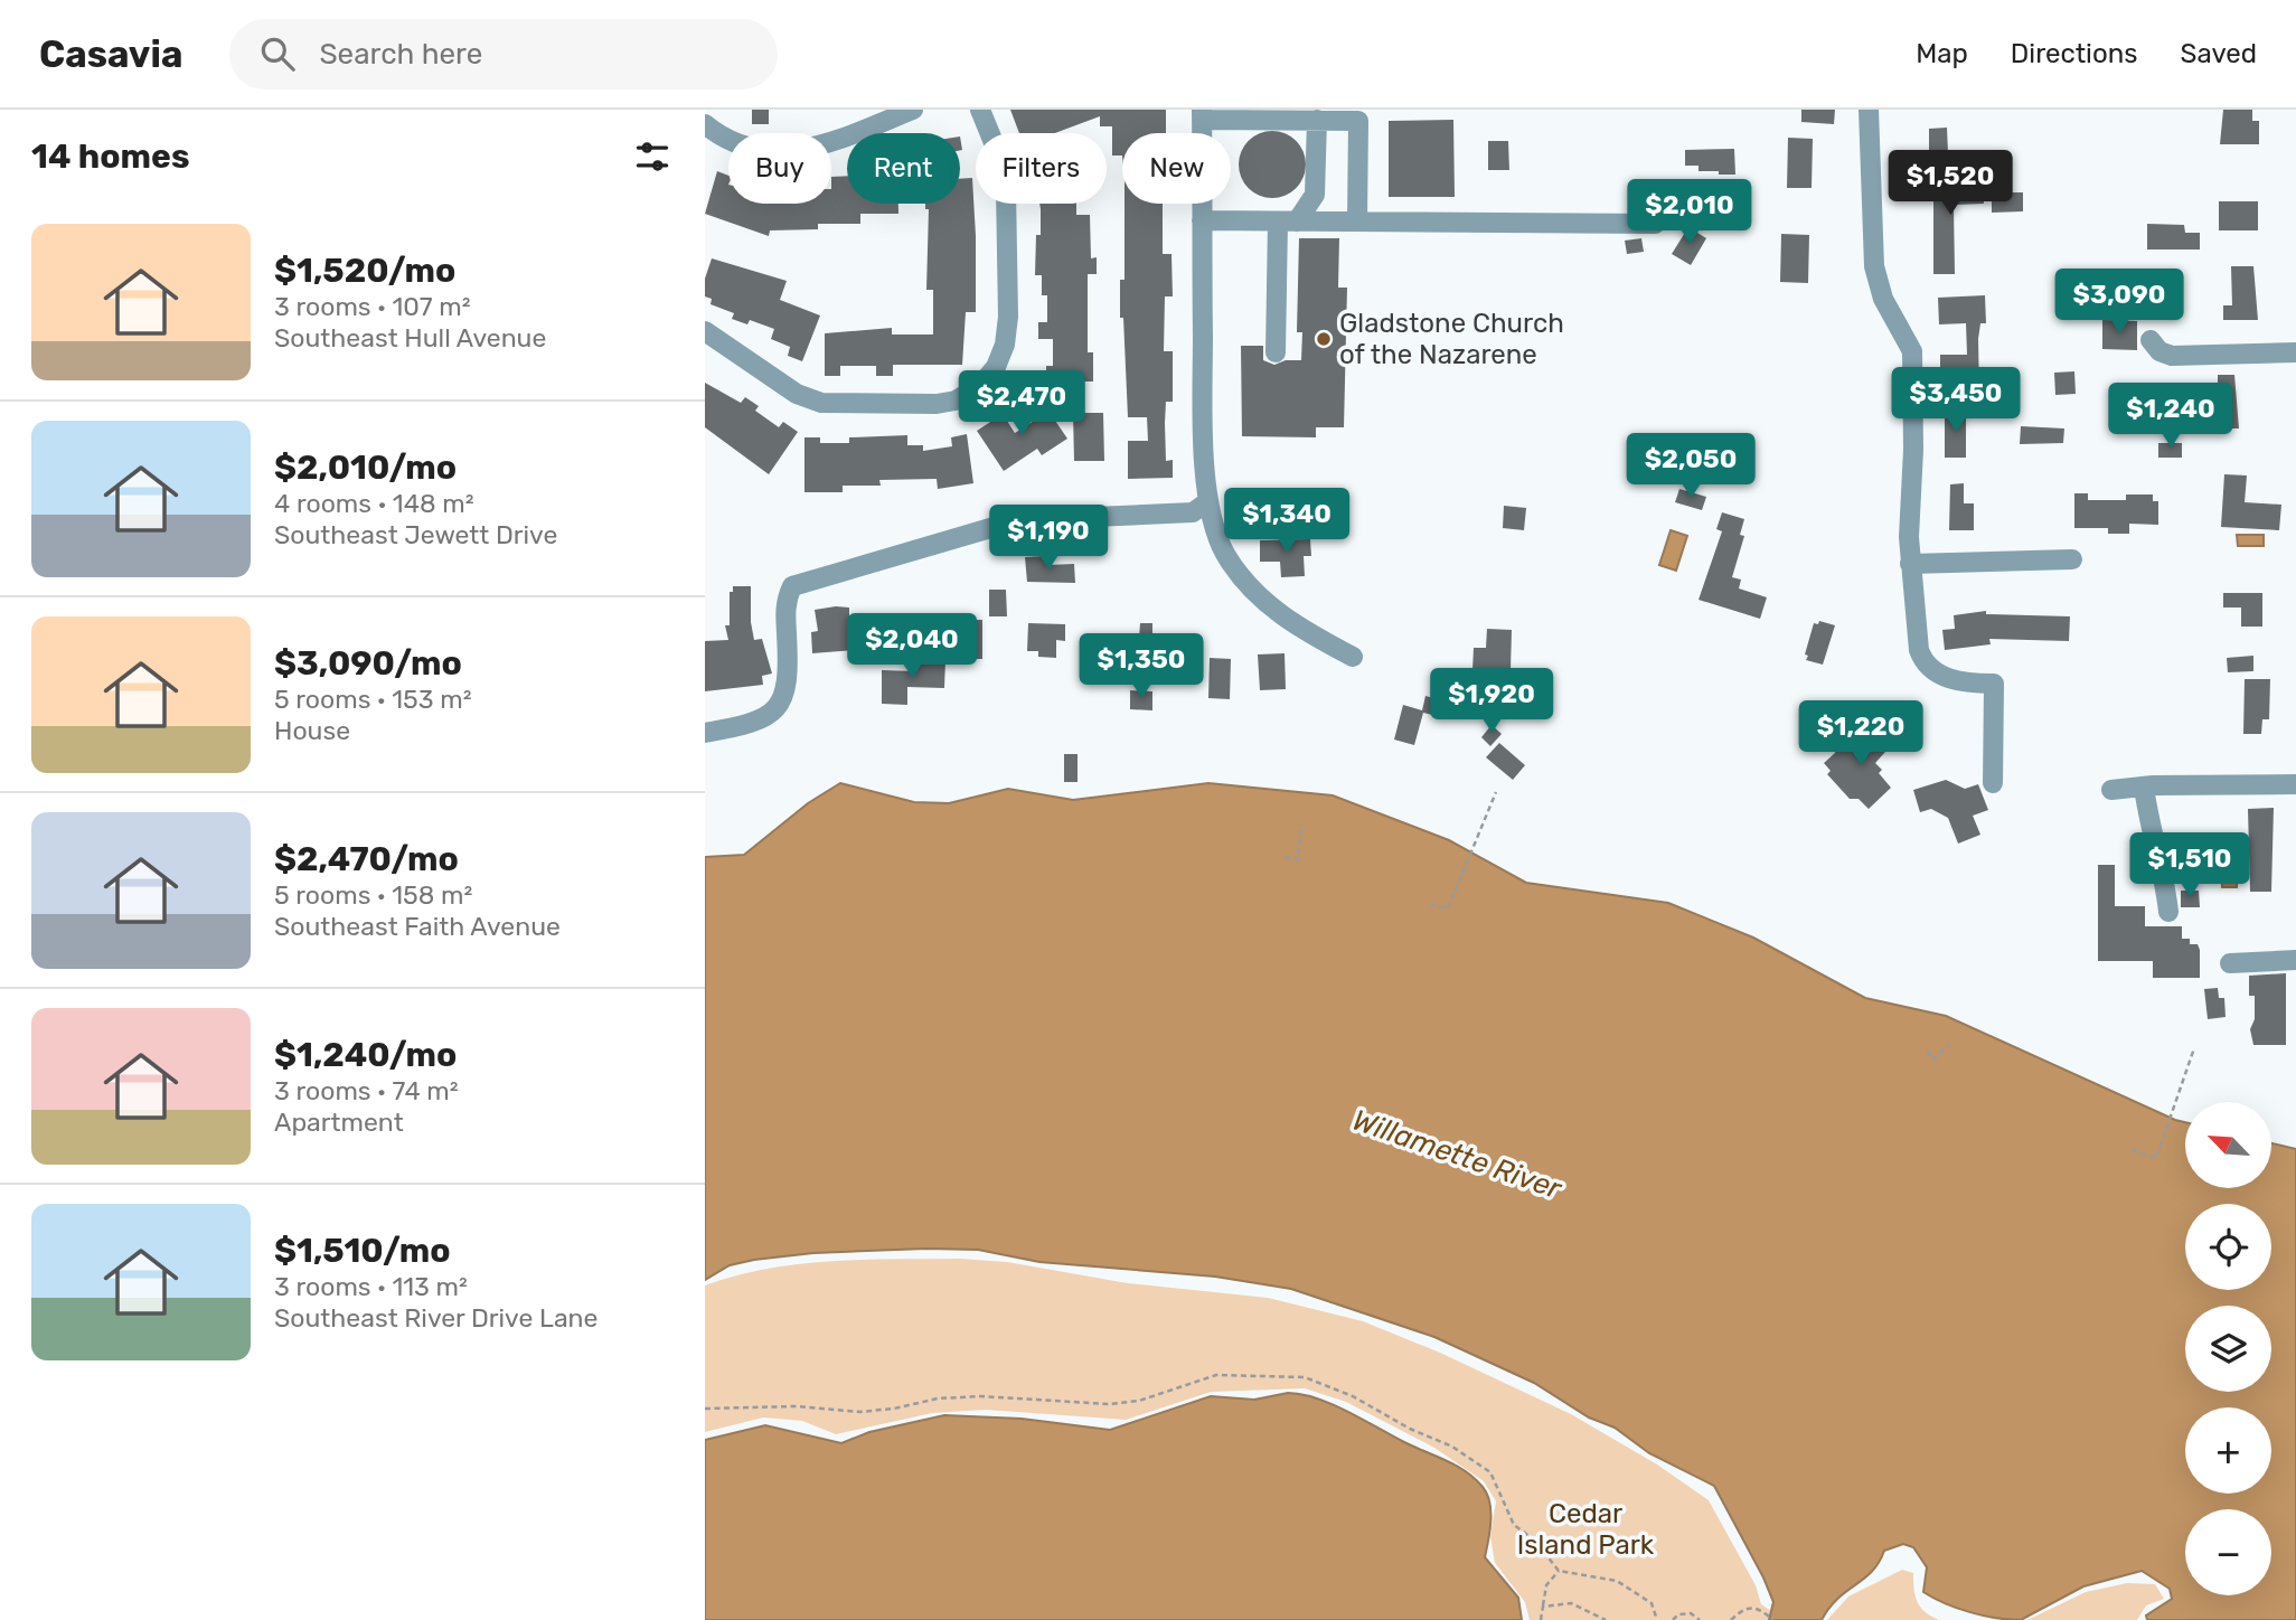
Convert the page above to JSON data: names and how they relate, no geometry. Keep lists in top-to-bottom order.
{
  "water": ["Willamette River"],
  "parks": ["Cedar Island Park"],
  "places": ["Gladstone Church of the Nazarene"],
  "north": "top left",
  "page": {
    "header": "Casavia",
    "search": "Search here",
    "nav": ["Map", "Directions", "Saved"],
    "heading": "14 homes",
    "chip": [
      "Buy",
      "Rent",
      "Filters",
      "New"
    ],
    "price": [
      "$1,520",
      "$2,010",
      "$3,090",
      "$3,450",
      "$2,470",
      "$1,240",
      "$2,050",
      "$1,340",
      "$1,190",
      "$2,040",
      "$1,350",
      "$1,920",
      "$1,220",
      "$1,510"
    ],
    "list": [
      {
        "name": "$1,520/mo",
        "note": "3 rooms · 107 m² · Southeast Hull Avenue"
      },
      {
        "name": "$2,010/mo",
        "note": "4 rooms · 148 m² · Southeast Jewett Drive"
      },
      {
        "name": "$3,090/mo",
        "note": "5 rooms · 153 m² · House"
      },
      {
        "name": "$2,470/mo",
        "note": "5 rooms · 158 m² · Southeast Faith Avenue"
      },
      {
        "name": "$1,240/mo",
        "note": "3 rooms · 74 m² · Apartment"
      },
      {
        "name": "$1,510/mo",
        "note": "3 rooms · 113 m² · Southeast River Drive Lane"
      }
    ],
    "map_buttons": ["+", "−"]
  }
}
